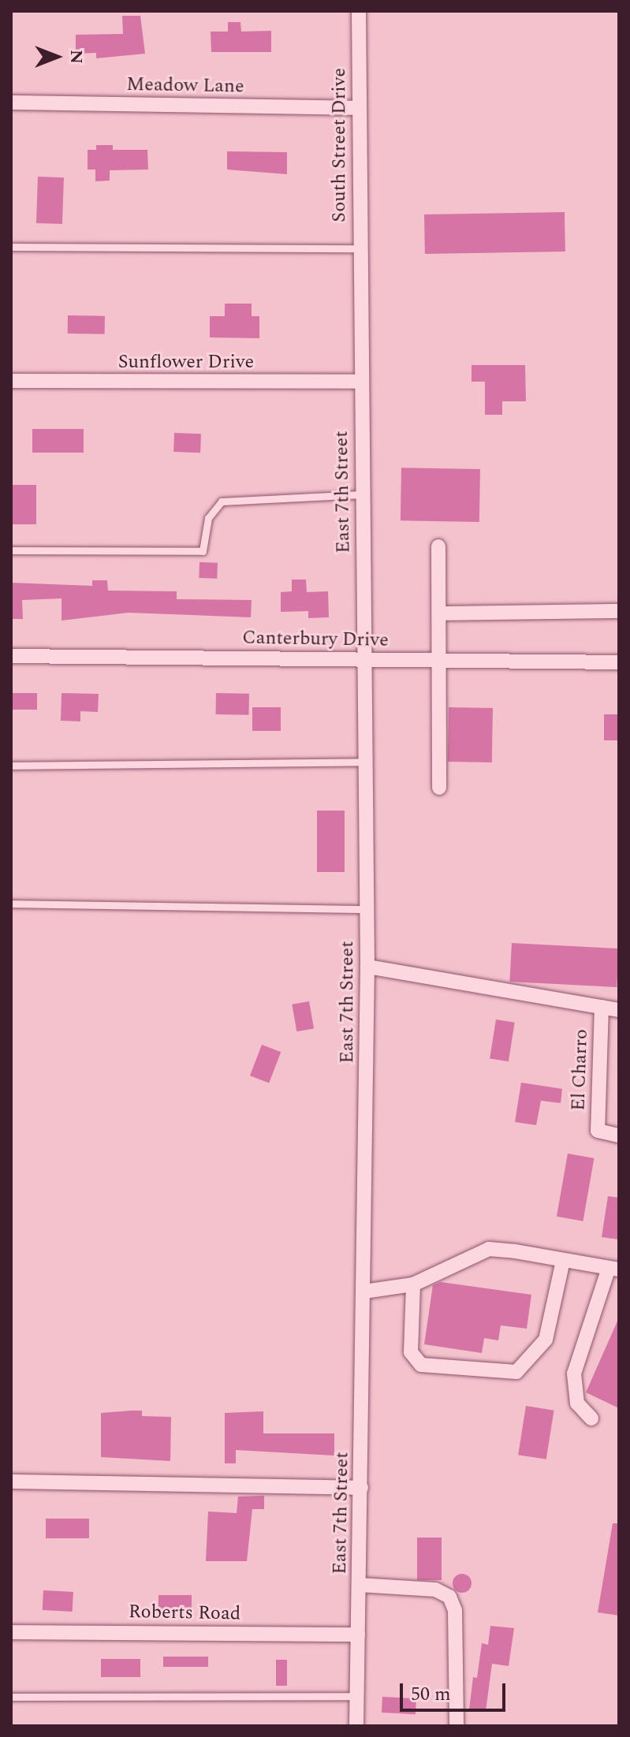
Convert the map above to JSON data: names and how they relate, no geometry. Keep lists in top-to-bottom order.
{
  "streets": {
    "street": [
      "Meadow Lane",
      "South Street Drive",
      "Sunflower Drive",
      "East 7th Street",
      "Canterbury Drive",
      "El Charro",
      "Roberts Road"
    ]
  },
  "crossings": [
    ["Meadow Lane", "South Street Drive"],
    ["South Street Drive", "East 7th Street"],
    ["Sunflower Drive", "East 7th Street"],
    ["East 7th Street", "Canterbury Drive"],
    ["East 7th Street", "Roberts Road"]
  ],
  "scale_bar": "50 m",
  "north": "right"
}
